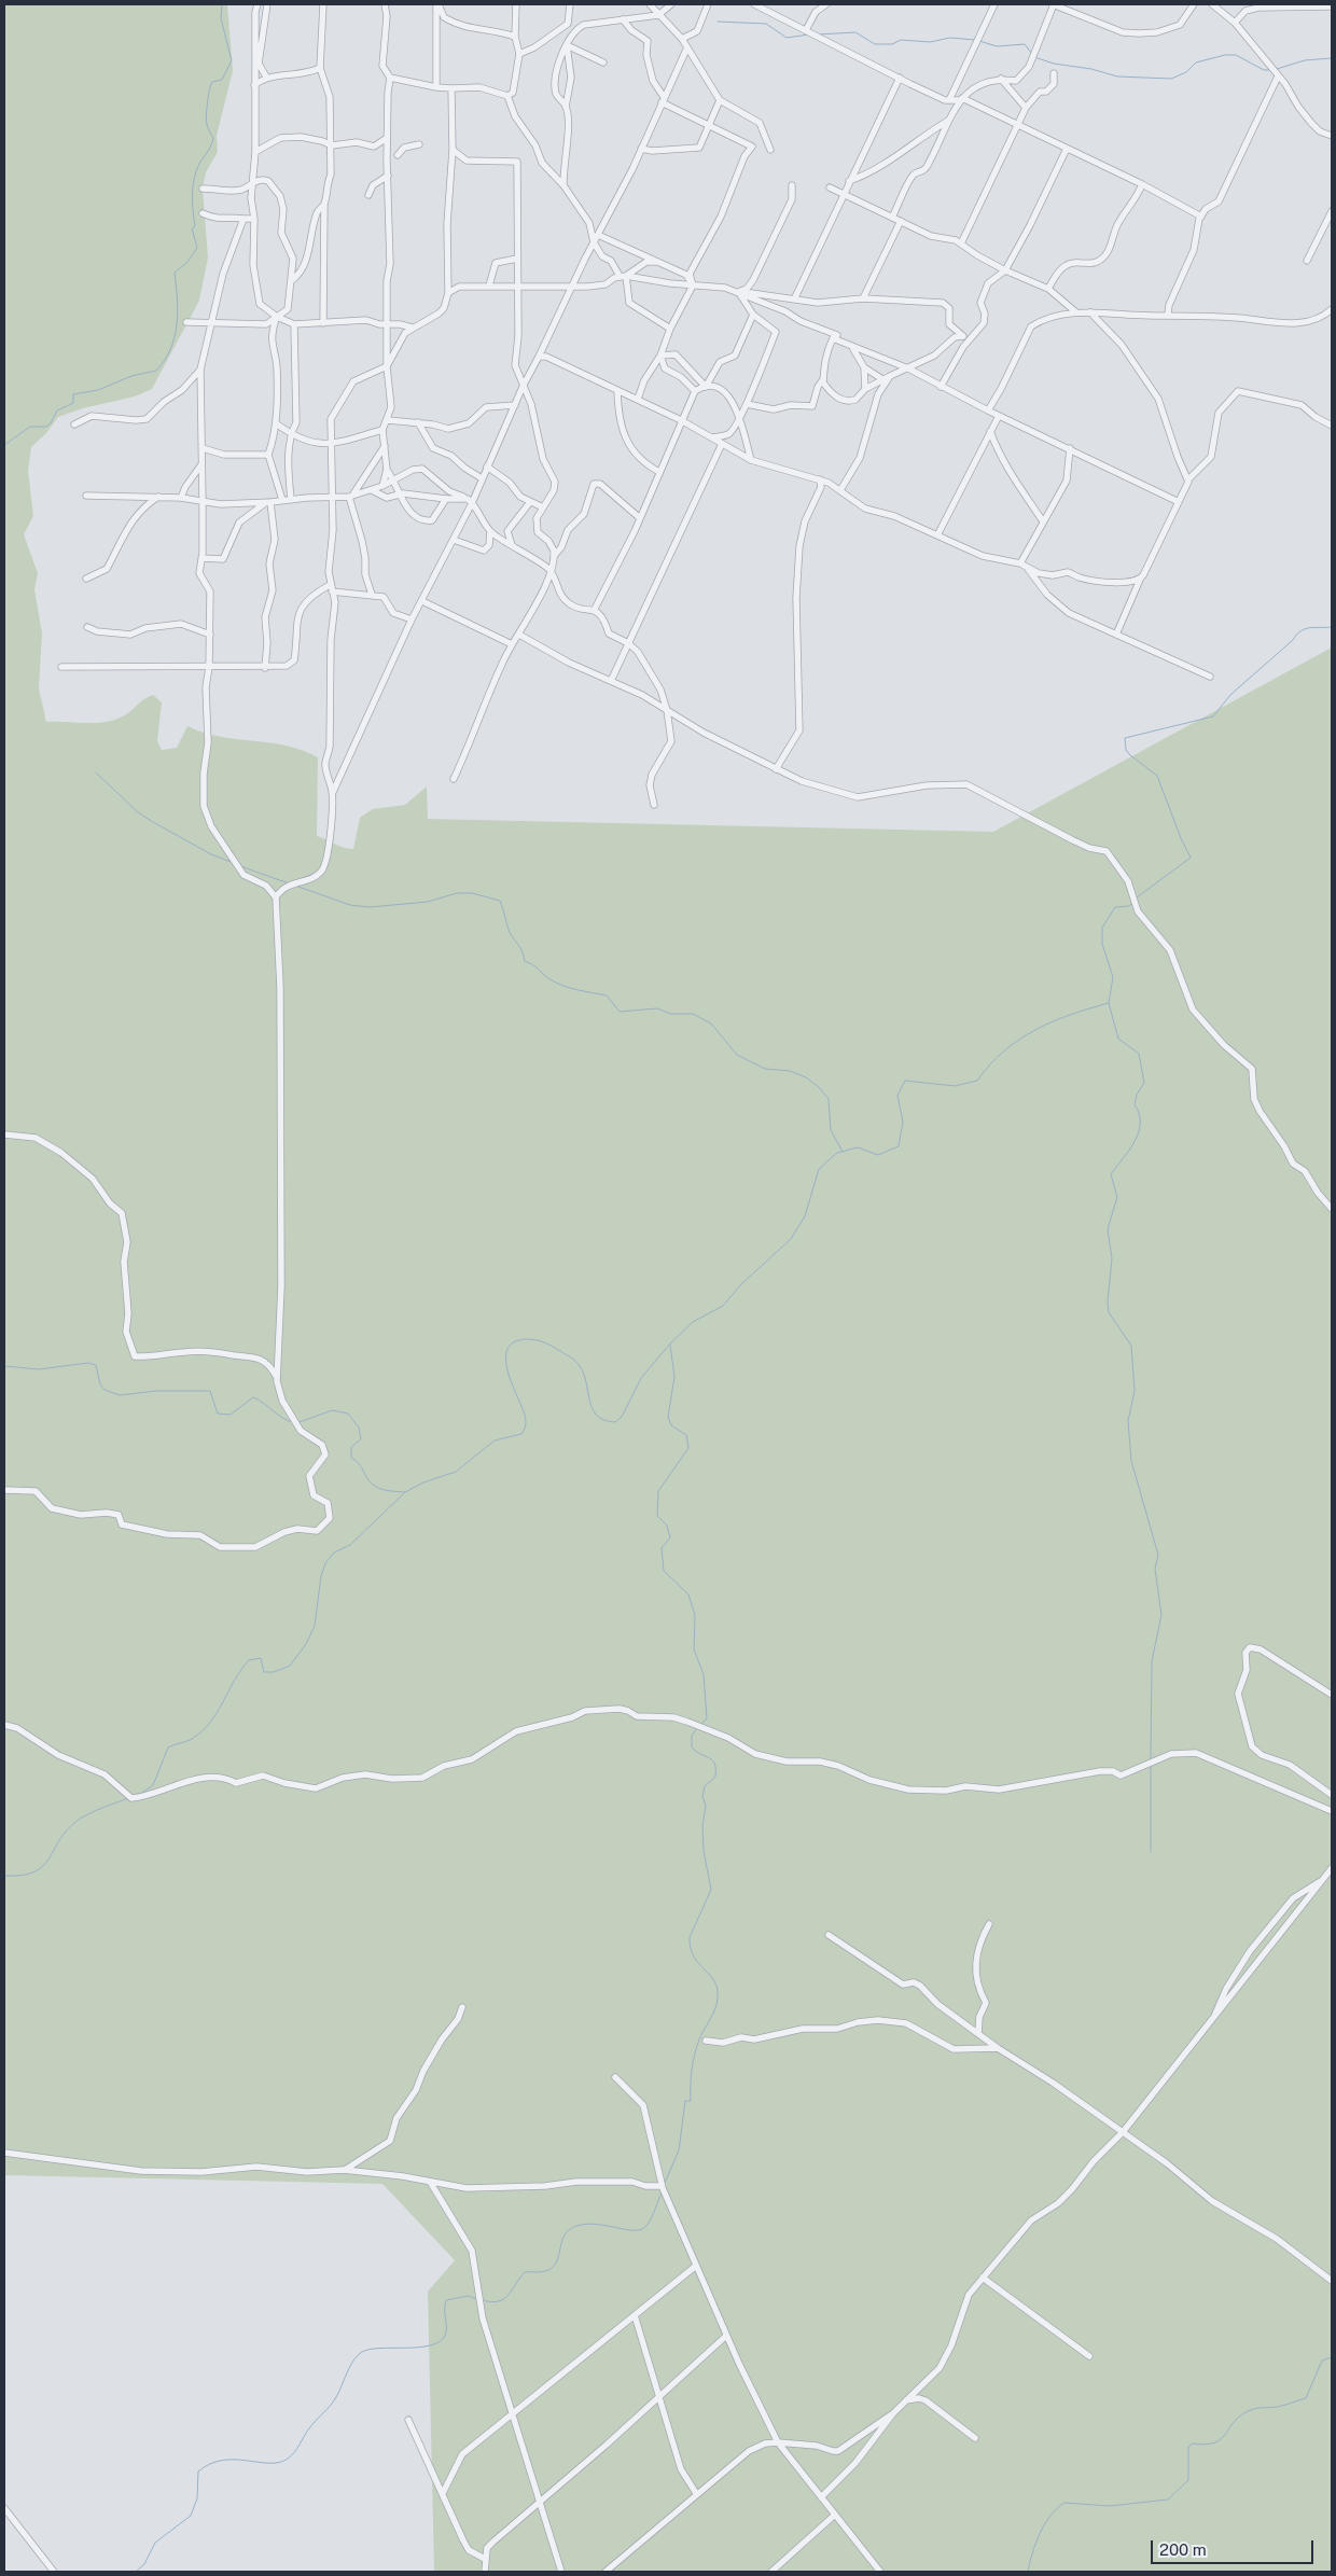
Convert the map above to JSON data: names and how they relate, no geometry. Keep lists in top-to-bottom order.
{
  "scale_bar": "200 m"
}
